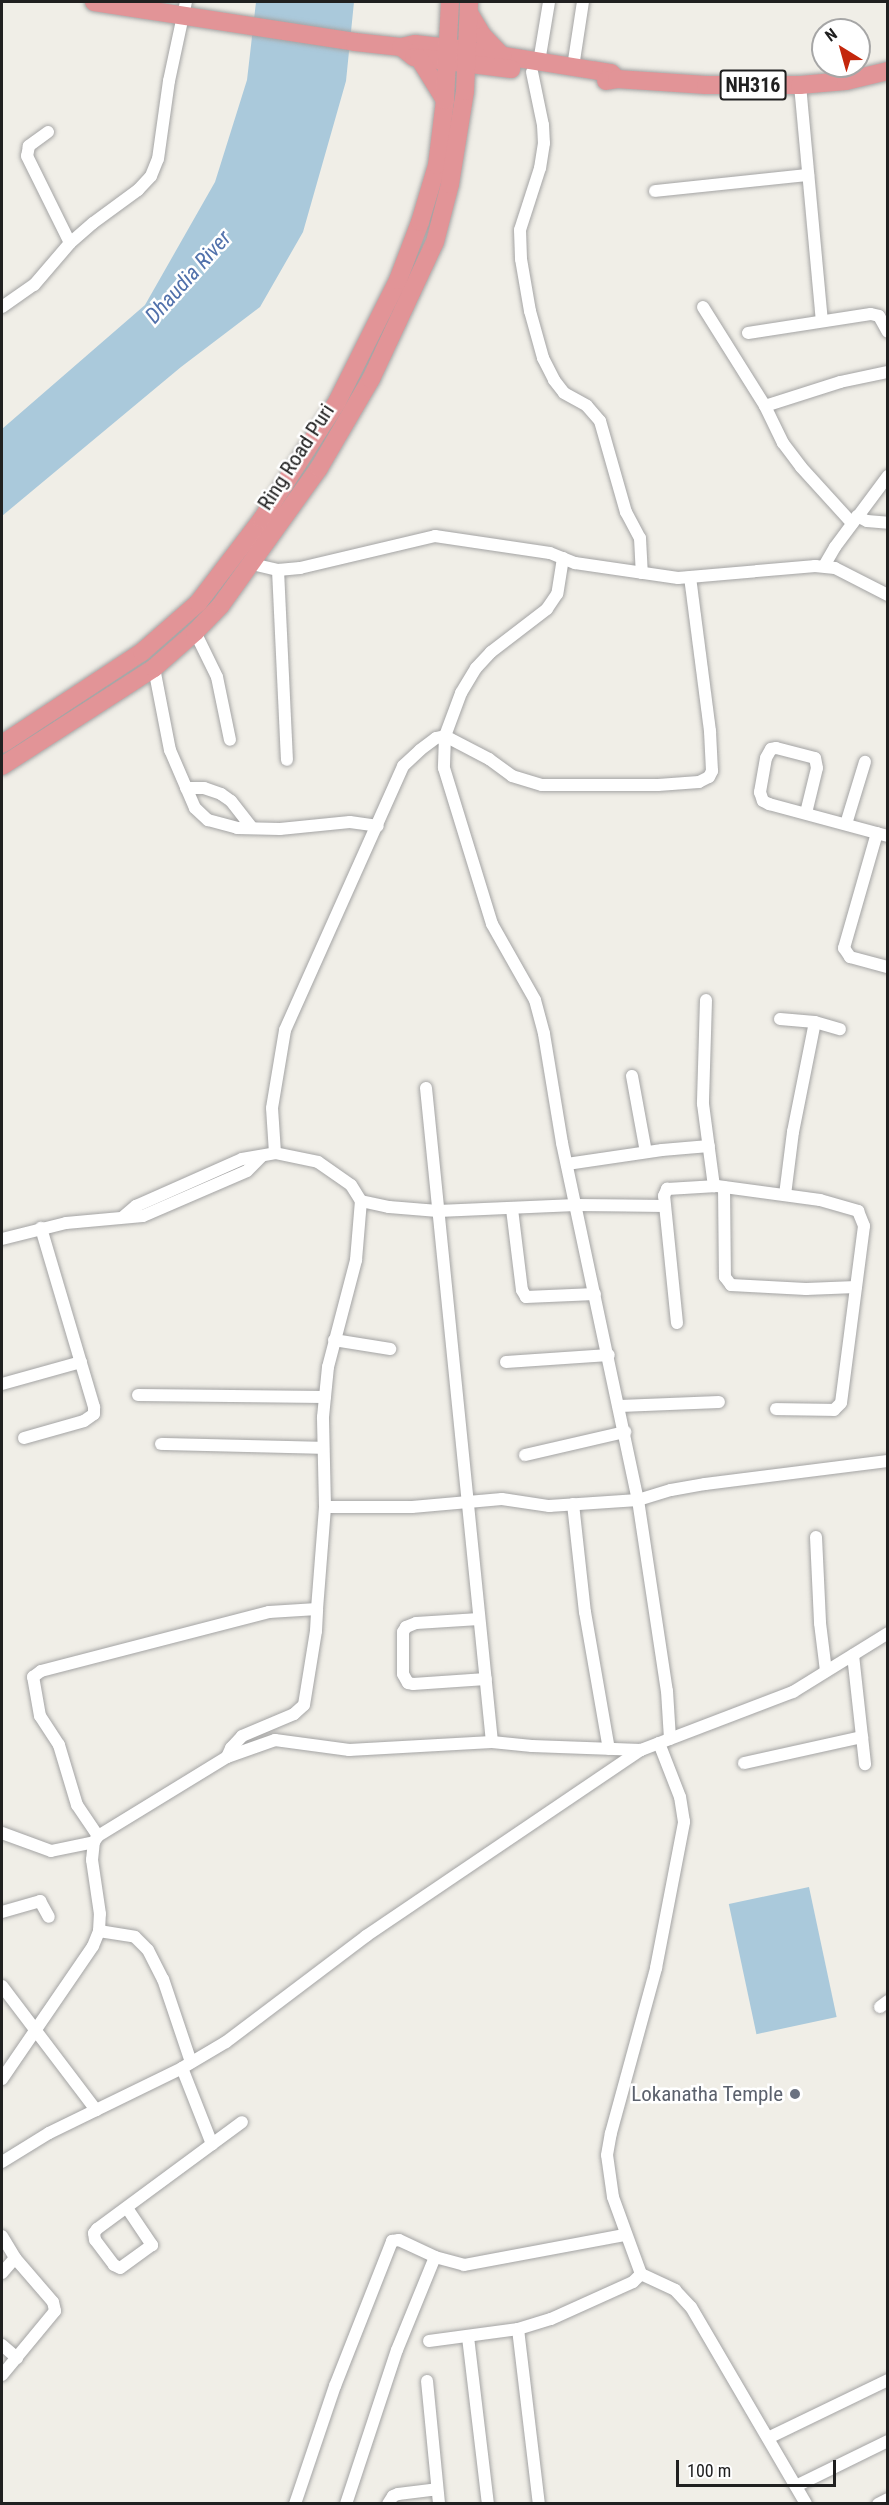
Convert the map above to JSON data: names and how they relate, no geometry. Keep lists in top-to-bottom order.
{
  "streets": {
    "highway": ["NH316", "Ring Road Puri"]
  },
  "crossings": [
    ["NH316", "Ring Road Puri"]
  ],
  "water": ["Dhaudia River"],
  "places": ["Lokanatha Temple"],
  "scale_bar": "100 m",
  "north": "top left"
}
